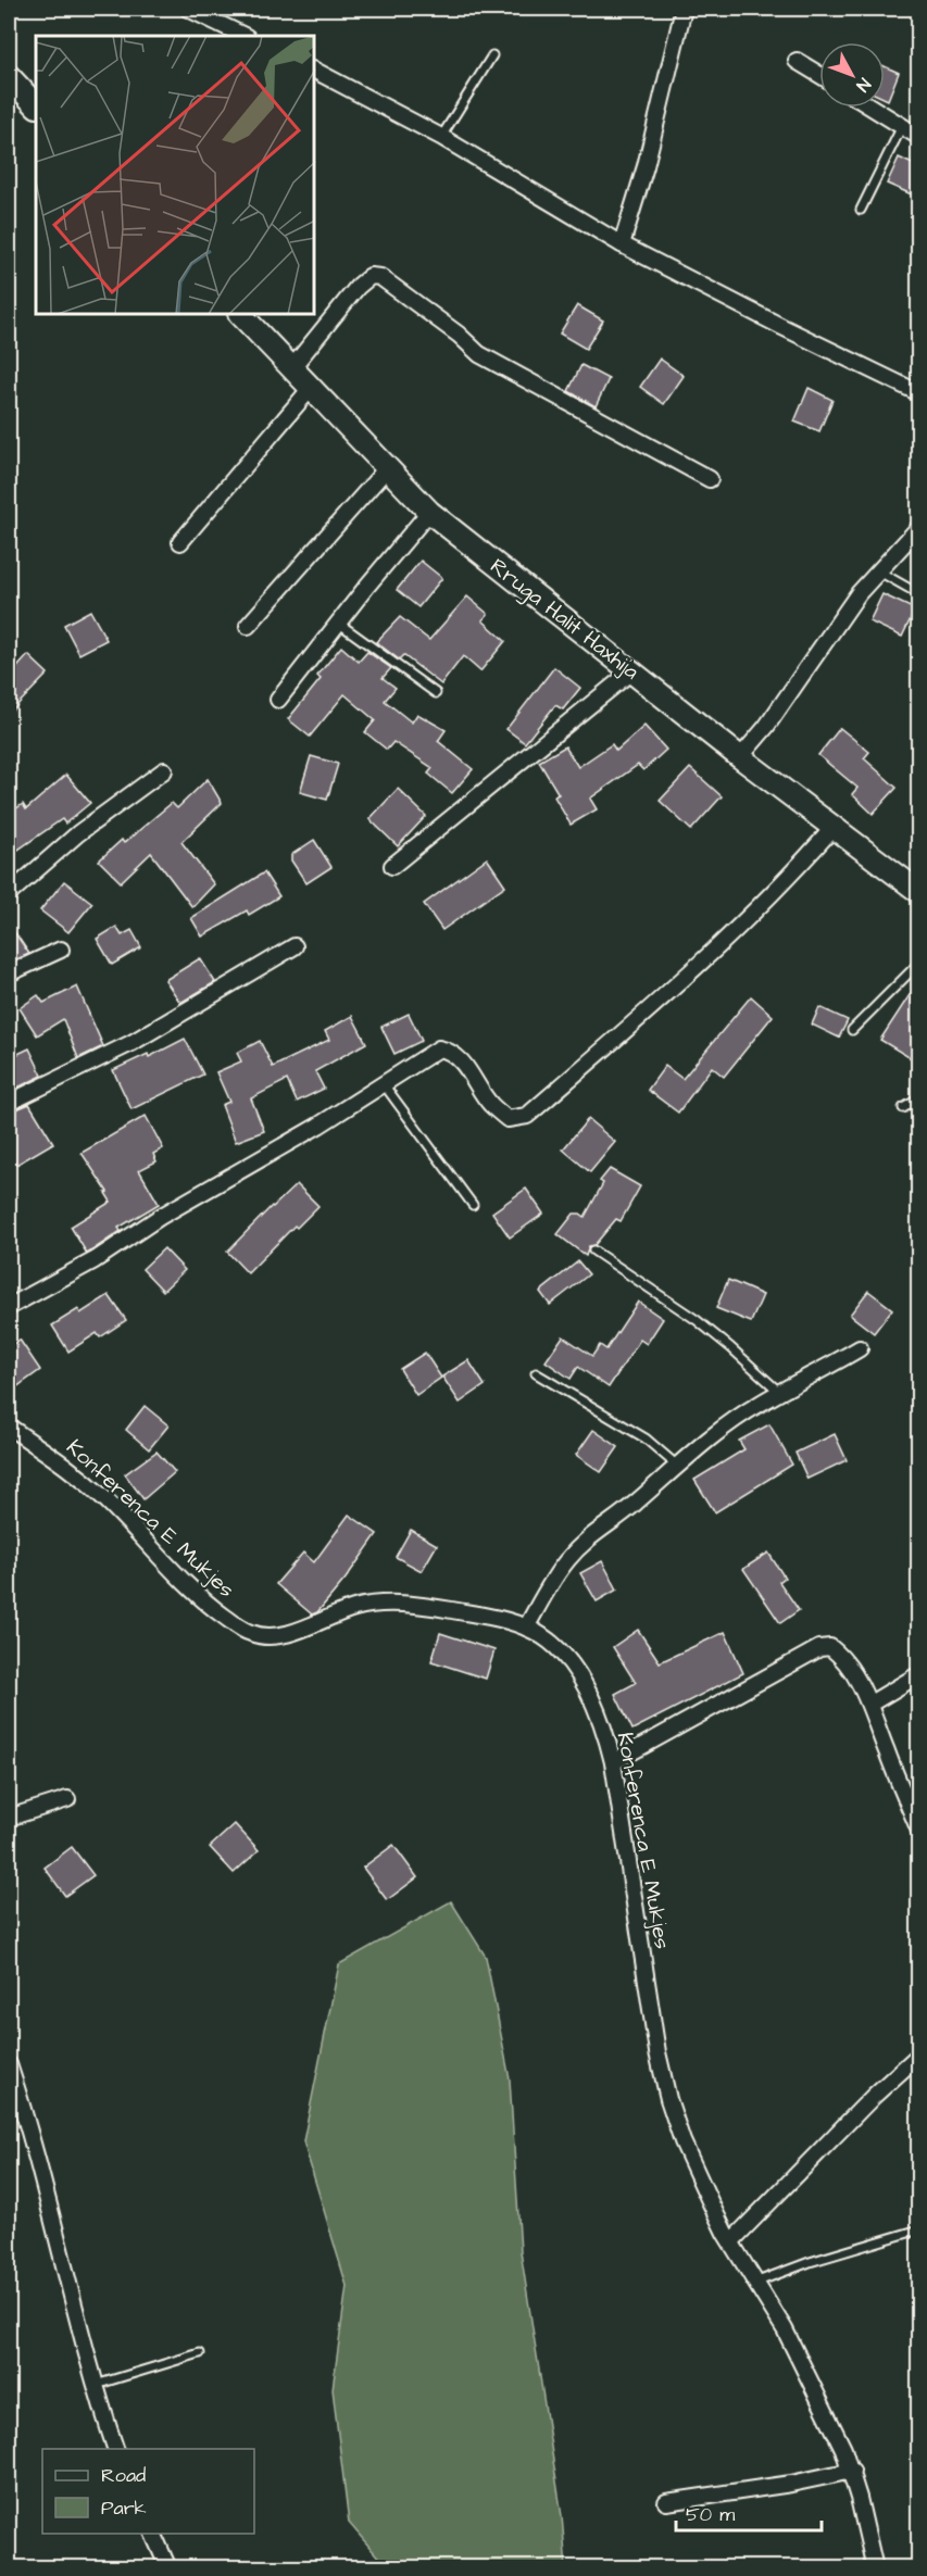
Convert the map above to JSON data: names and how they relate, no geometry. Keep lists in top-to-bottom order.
{
  "streets": {
    "street": ["Rruga Halit Haxhija", "Konferenca E Mukjes"]
  },
  "legend": ["Road", "Park"],
  "scale_bar": "50 m",
  "north": "bottom right"
}
